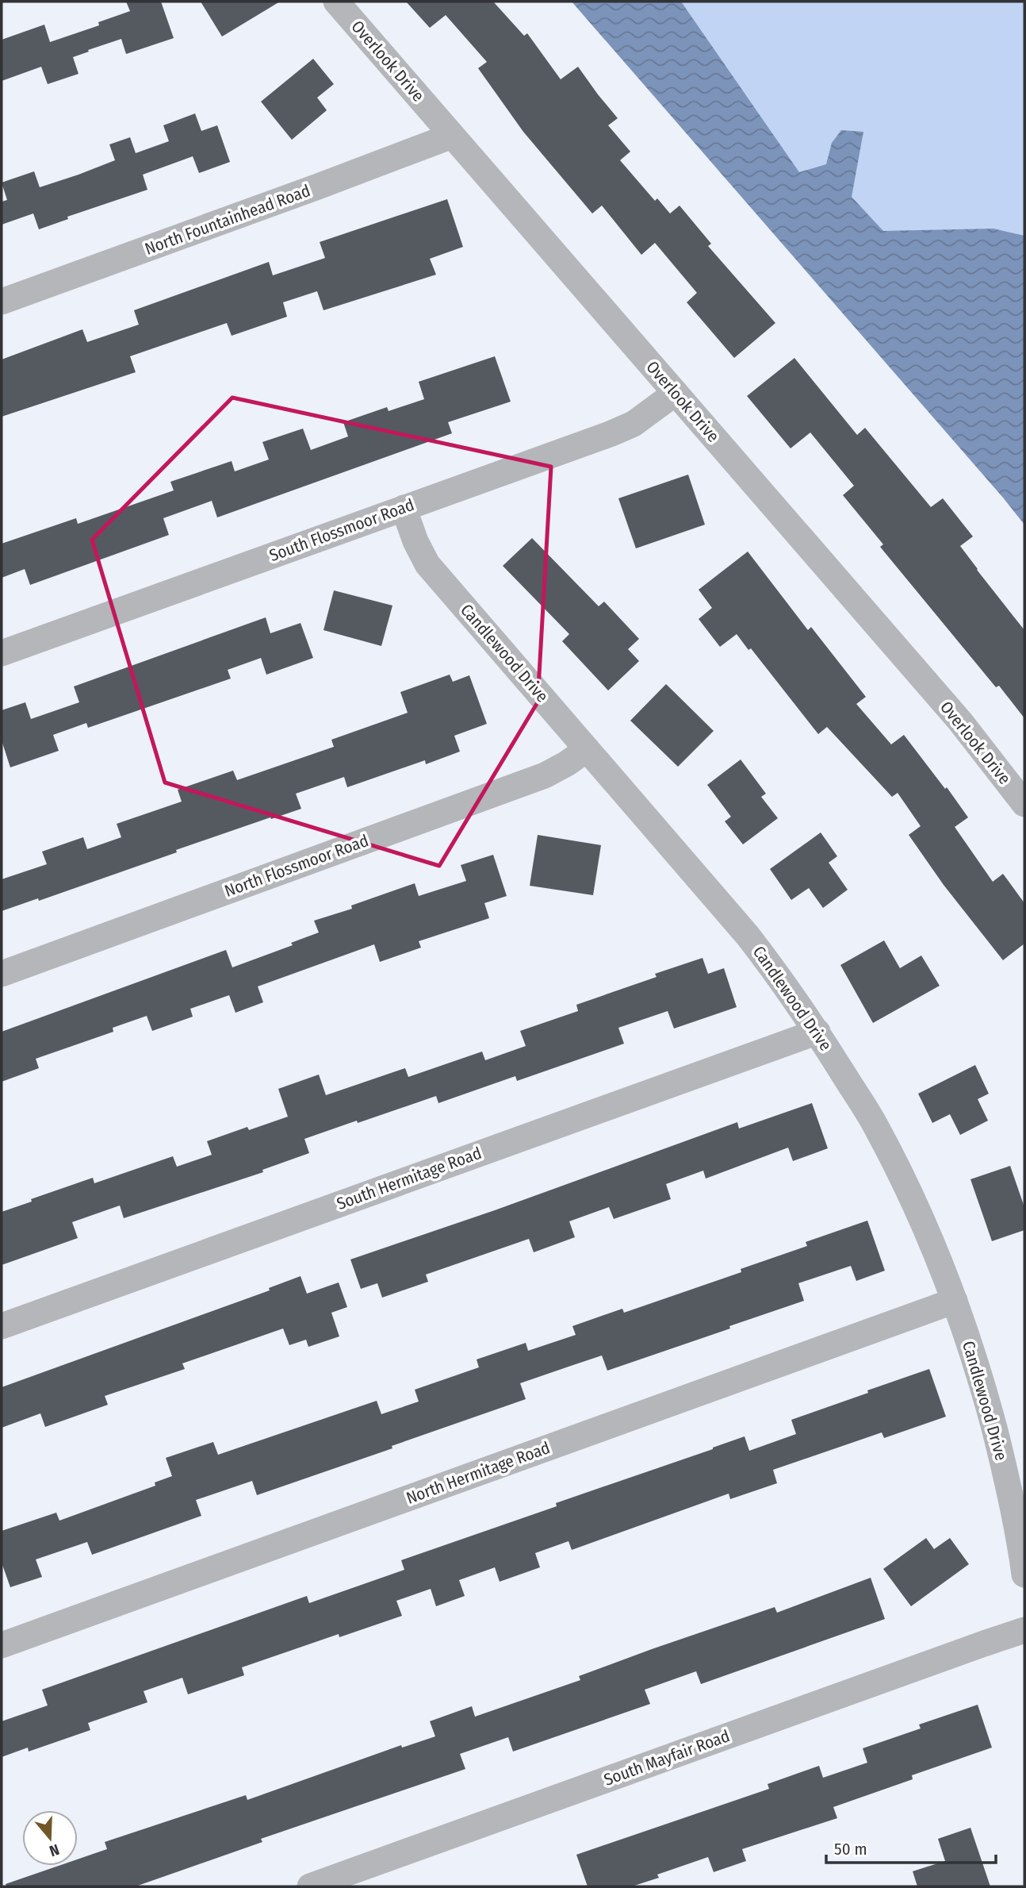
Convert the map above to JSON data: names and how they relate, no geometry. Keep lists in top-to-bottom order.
{
  "streets": {
    "street": [
      "Overlook Drive",
      "North Fountainhead Road",
      "South Flossmoor Road",
      "Candlewood Drive",
      "North Flossmoor Road",
      "South Hermitage Road",
      "North Hermitage Road",
      "South Mayfair Road"
    ]
  },
  "crossings": [
    ["Overlook Drive", "North Fountainhead Road"],
    ["Overlook Drive", "South Flossmoor Road"],
    ["South Flossmoor Road", "Candlewood Drive"],
    ["Candlewood Drive", "North Flossmoor Road"],
    ["Candlewood Drive", "South Hermitage Road"],
    ["Candlewood Drive", "North Hermitage Road"]
  ],
  "scale_bar": "50 m",
  "north": "bottom"
}
